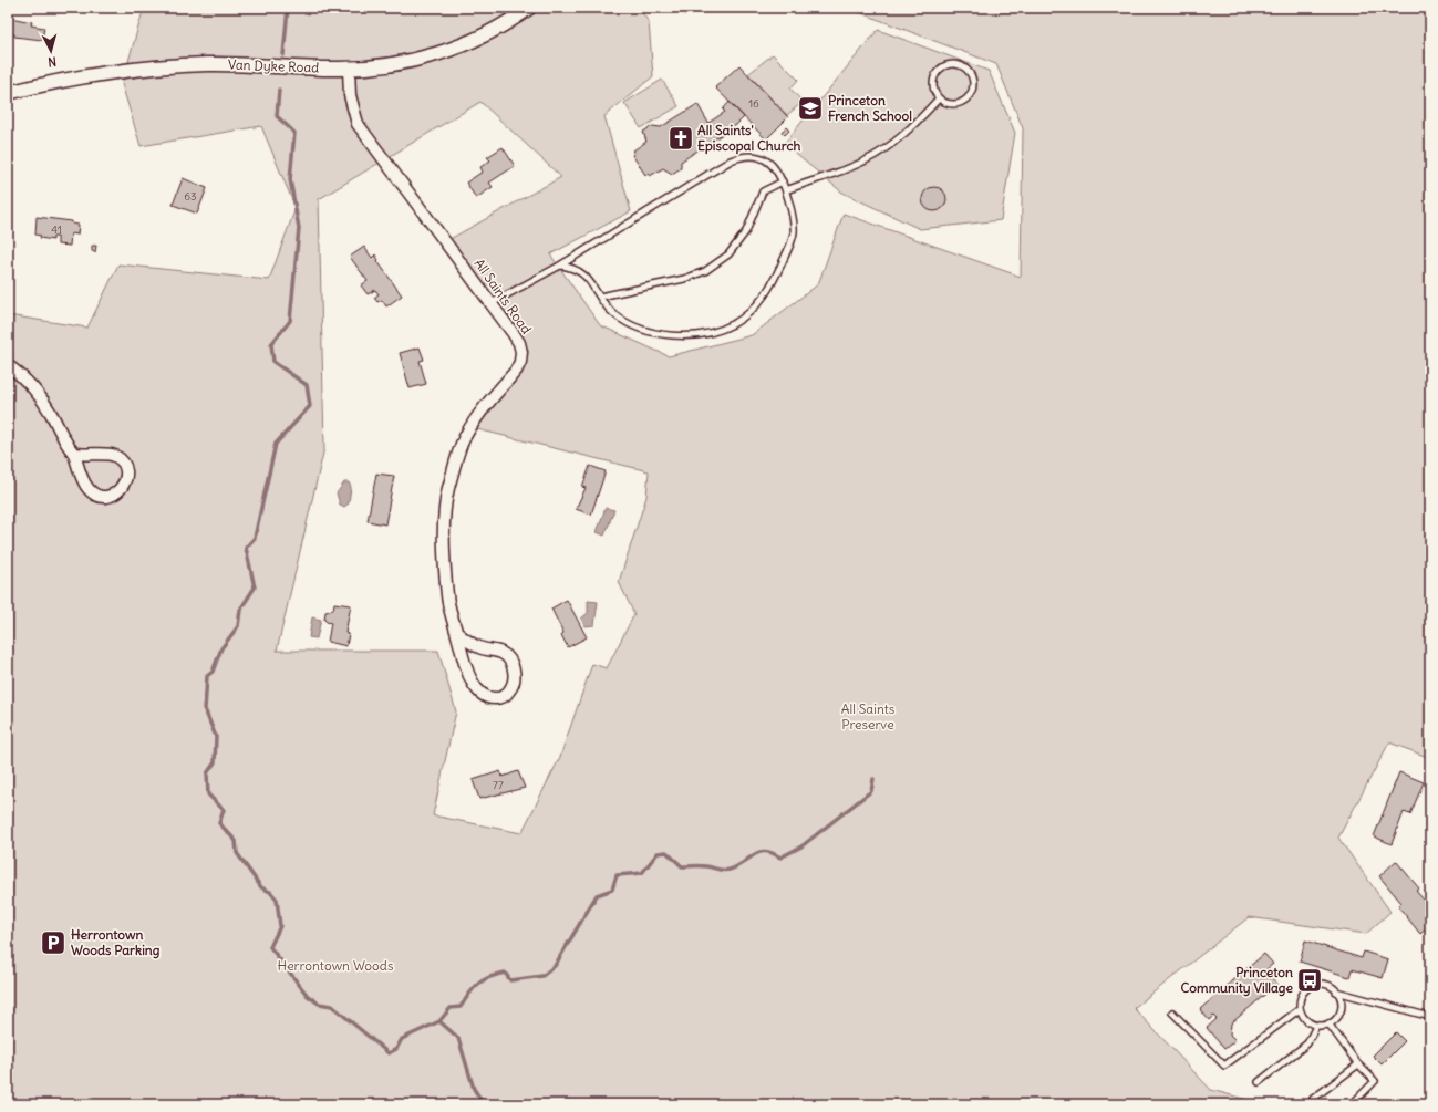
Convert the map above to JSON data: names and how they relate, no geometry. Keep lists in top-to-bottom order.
{
  "streets": {
    "street": ["Van Dyke Road", "All Saints Road"]
  },
  "crossings": [
    ["Van Dyke Road", "All Saints Road"]
  ],
  "parks": ["All Saints Preserve", "Herrontown Woods"],
  "places": {
    "school or university": ["Princeton French School"],
    "church": ["All Saints' Episcopal Church"],
    "parking": ["Herrontown Woods Parking"],
    "bus stop": ["Princeton Community Village"]
  },
  "house_numbers": [
    "16",
    "63",
    "41",
    "77"
  ],
  "north": "bottom"
}
